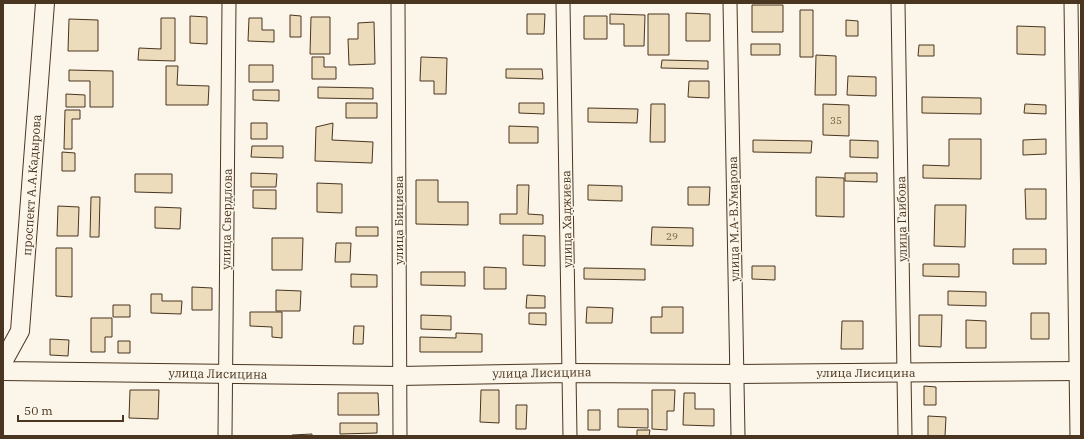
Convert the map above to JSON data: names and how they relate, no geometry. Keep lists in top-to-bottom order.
{
  "streets": {
    "street": [
      "проспект А.А.Кадырова",
      "улица Свердлова",
      "улица Хаджиева",
      "улица М.А-В.Умарова",
      "улица Гаибова",
      "улица Бициева",
      "улица Лисицина"
    ]
  },
  "crossings": [
    ["улица Свердлова", "улица Лисицина"],
    ["улица Хаджиева", "улица Лисицина"],
    ["улица М.А-В.Умарова", "улица Лисицина"],
    ["улица Гаибова", "улица Лисицина"],
    ["улица Бициева", "улица Лисицина"]
  ],
  "house_numbers": ["35", "29"],
  "scale_bar": "50 m"
}
